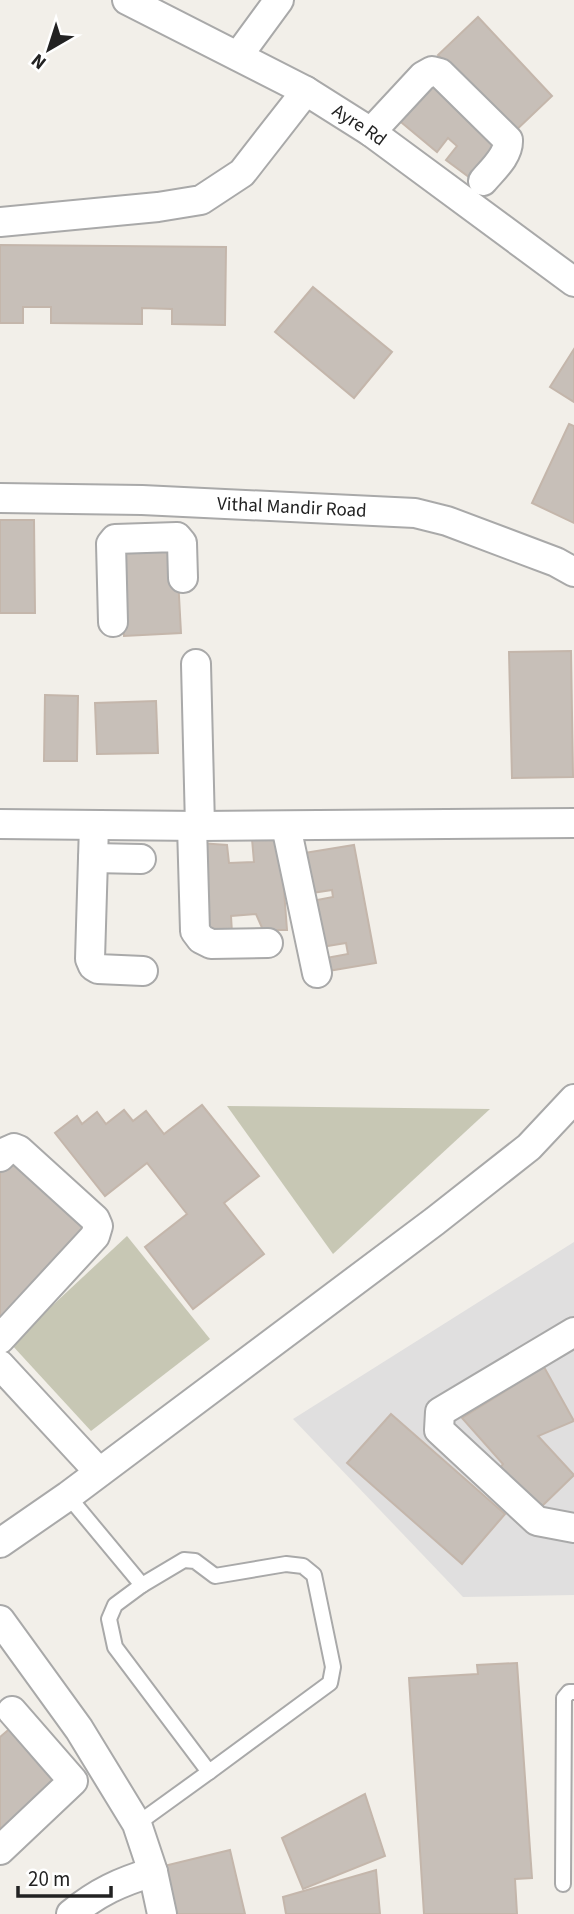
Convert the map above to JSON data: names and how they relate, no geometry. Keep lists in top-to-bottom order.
{
  "streets": {
    "street": ["Ayre Rd", "Vithal Mandir Road"]
  },
  "scale_bar": "20 m",
  "north": "bottom left"
}
